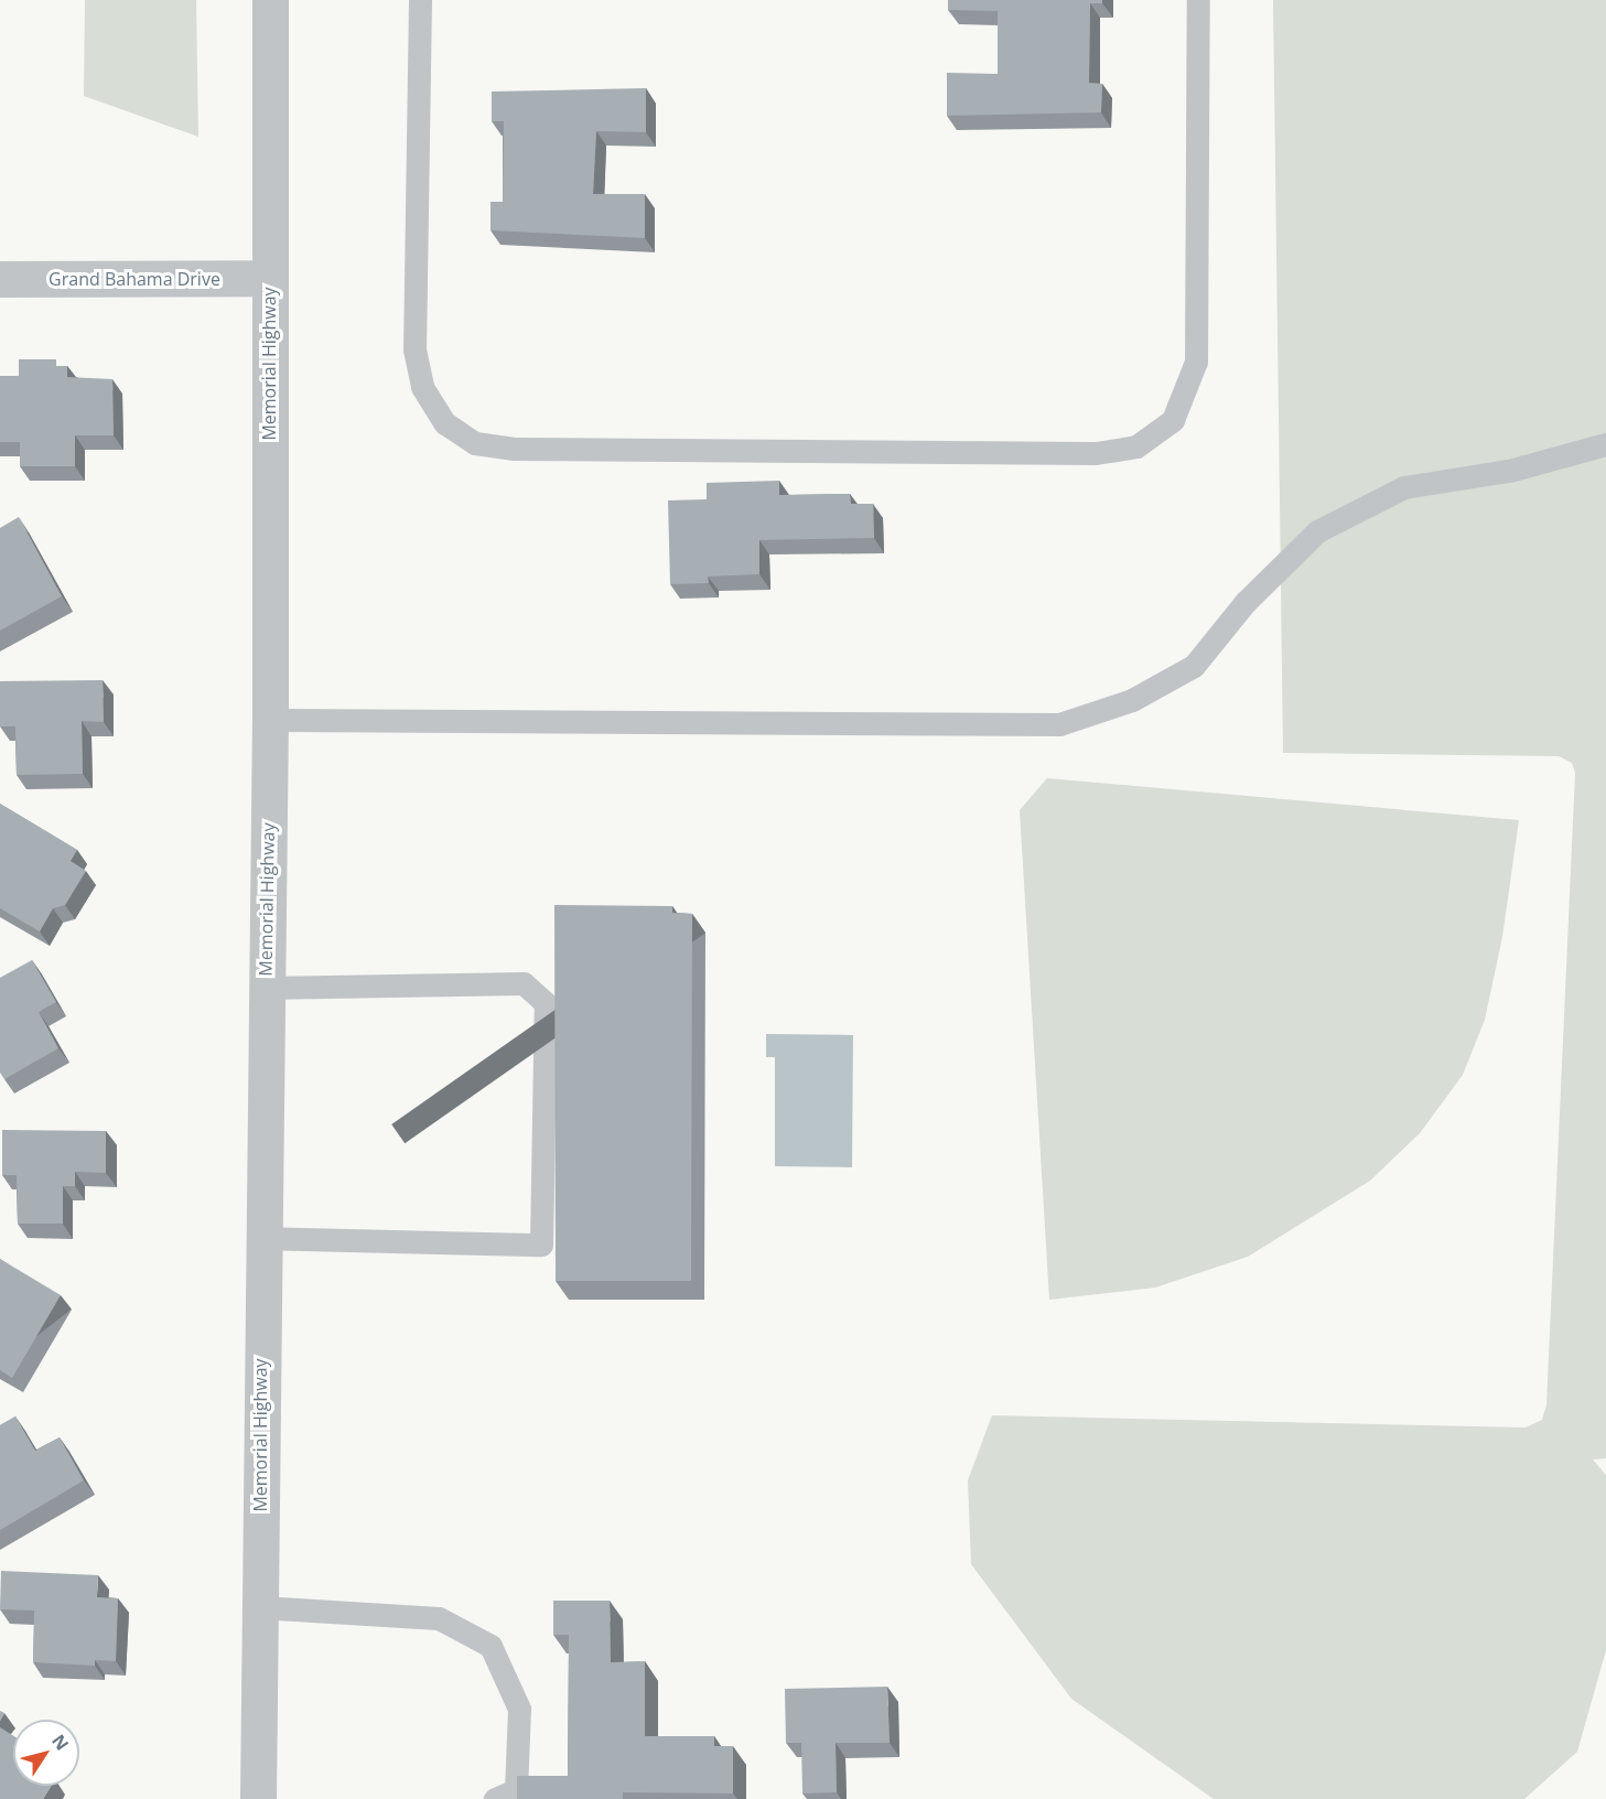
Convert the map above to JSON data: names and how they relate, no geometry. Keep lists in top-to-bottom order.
{
  "streets": {
    "street": ["Grand Bahama Drive", "Memorial Highway"]
  },
  "crossings": [
    ["Grand Bahama Drive", "Memorial Highway"]
  ],
  "north": "top right"
}
